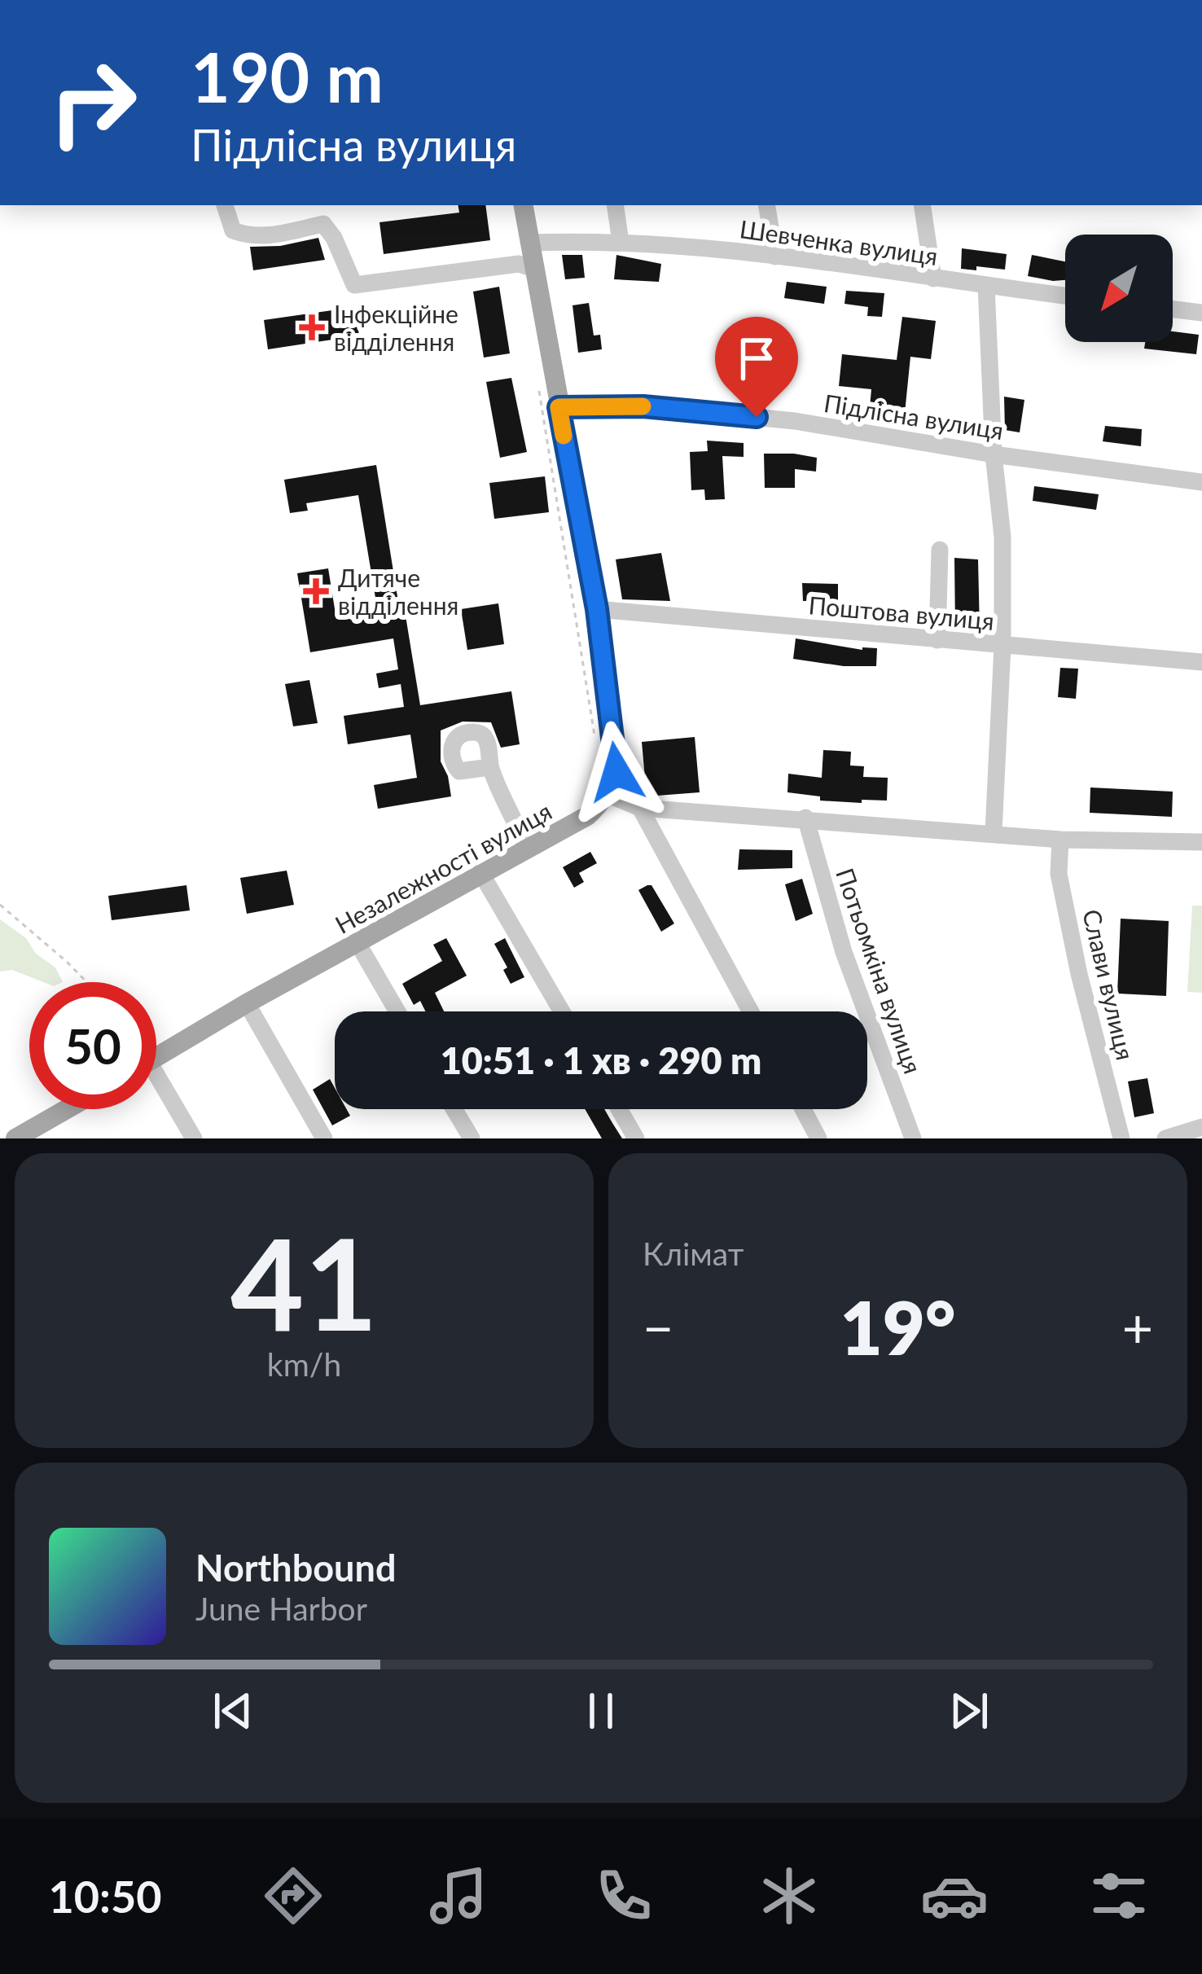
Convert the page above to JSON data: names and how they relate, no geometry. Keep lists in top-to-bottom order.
{
  "streets": {
    "main road": ["Незалежності вулиця"],
    "street": [
      "Шевченка вулиця",
      "Підлісна вулиця",
      "Поштова вулиця",
      "Потьомкіна вулиця",
      "Слави вулиця"
    ]
  },
  "places": {
    "health": ["Інфекційне відділення", "Дитяче відділення"]
  },
  "north": "bottom left",
  "page": {
    "turn": ["190 m", "Підлісна вулиця"],
    "limit": "50",
    "trip": "10:51 · 1 хв · 290 m",
    "tile": [
      ["41", "km/h"],
      "Клімат"
    ],
    "heat": ["−", "19°", "+"],
    "song": ["Northbound", "June Harbor"],
    "tabs": "10:50"
  }
}
